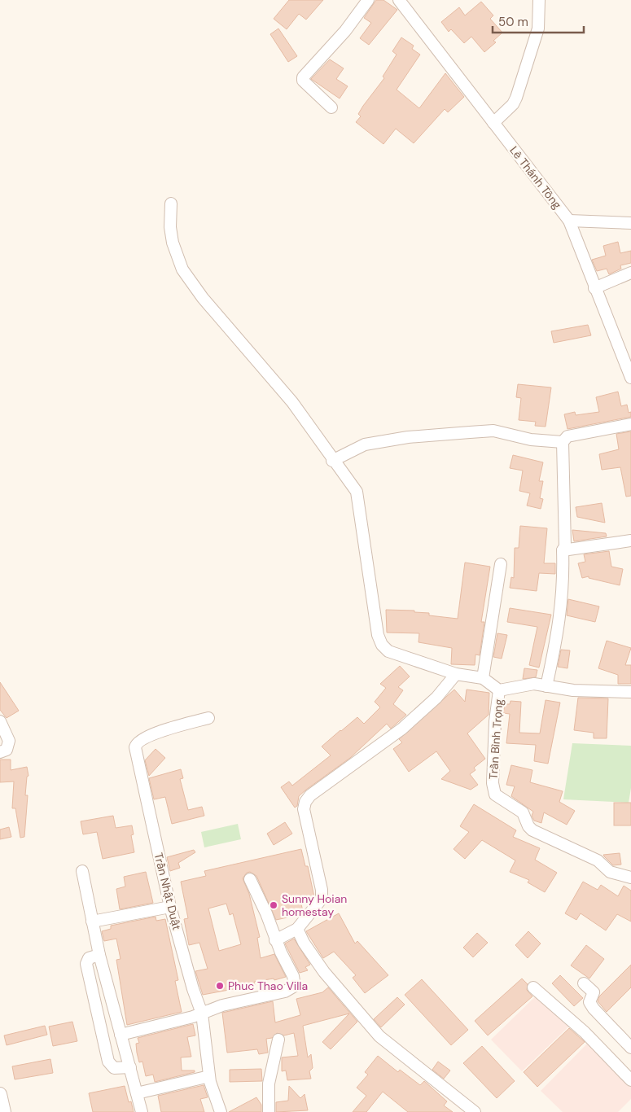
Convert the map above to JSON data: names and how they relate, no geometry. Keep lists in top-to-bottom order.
{
  "streets": {
    "street": ["Lê Thánh Tông", "Trần Bình Trọng", "Trần Nhật Duật"]
  },
  "places": ["Sunny Hoian homestay", "Phuc Thao Villa"],
  "scale_bar": "50 m"
}
